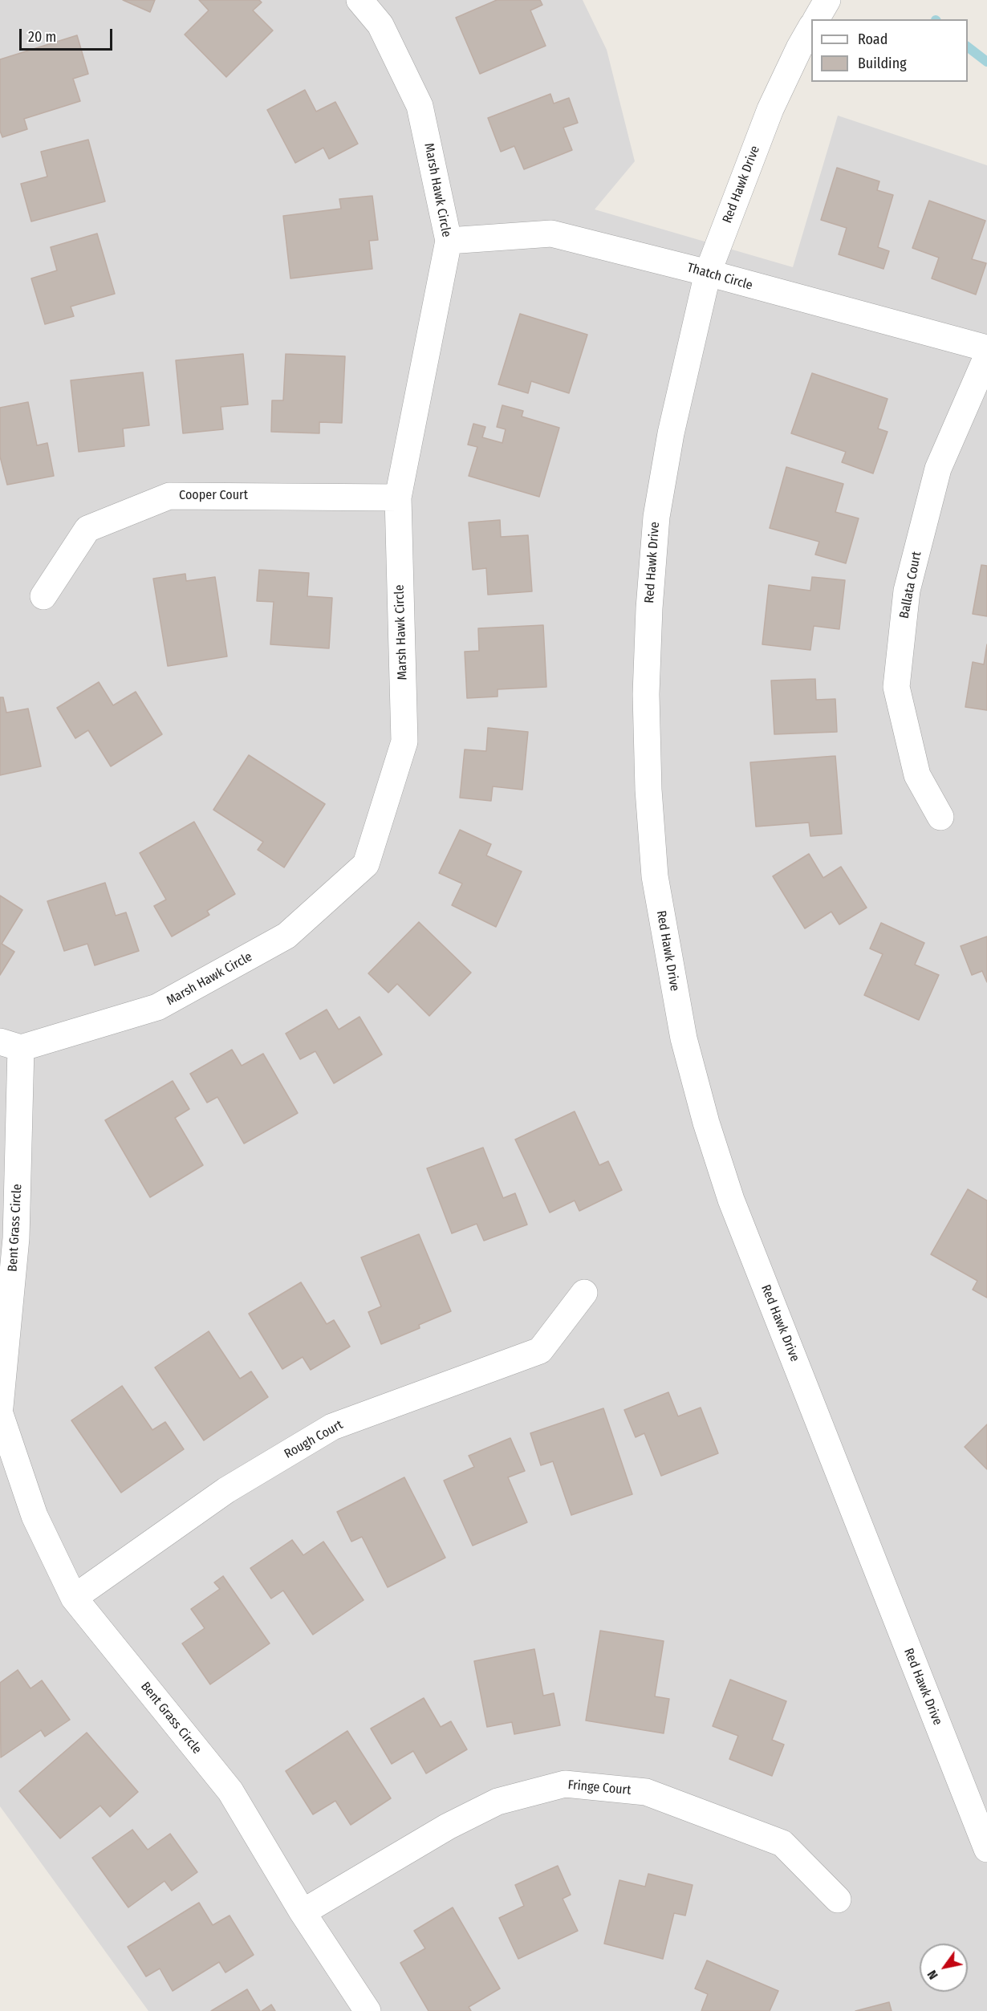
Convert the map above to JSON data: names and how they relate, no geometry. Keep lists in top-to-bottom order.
{
  "streets": {
    "street": [
      "Red Hawk Drive",
      "Marsh Hawk Circle",
      "Thatch Circle",
      "Cooper Court",
      "Ballata Court",
      "Bent Grass Circle",
      "Rough Court",
      "Fringe Court"
    ]
  },
  "crossings": [
    ["Red Hawk Drive", "Thatch Circle"],
    ["Marsh Hawk Circle", "Thatch Circle"],
    ["Marsh Hawk Circle", "Cooper Court"],
    ["Marsh Hawk Circle", "Bent Grass Circle"],
    ["Bent Grass Circle", "Rough Court"],
    ["Bent Grass Circle", "Fringe Court"]
  ],
  "legend": ["Road", "Building"],
  "scale_bar": "20 m",
  "north": "bottom left"
}
